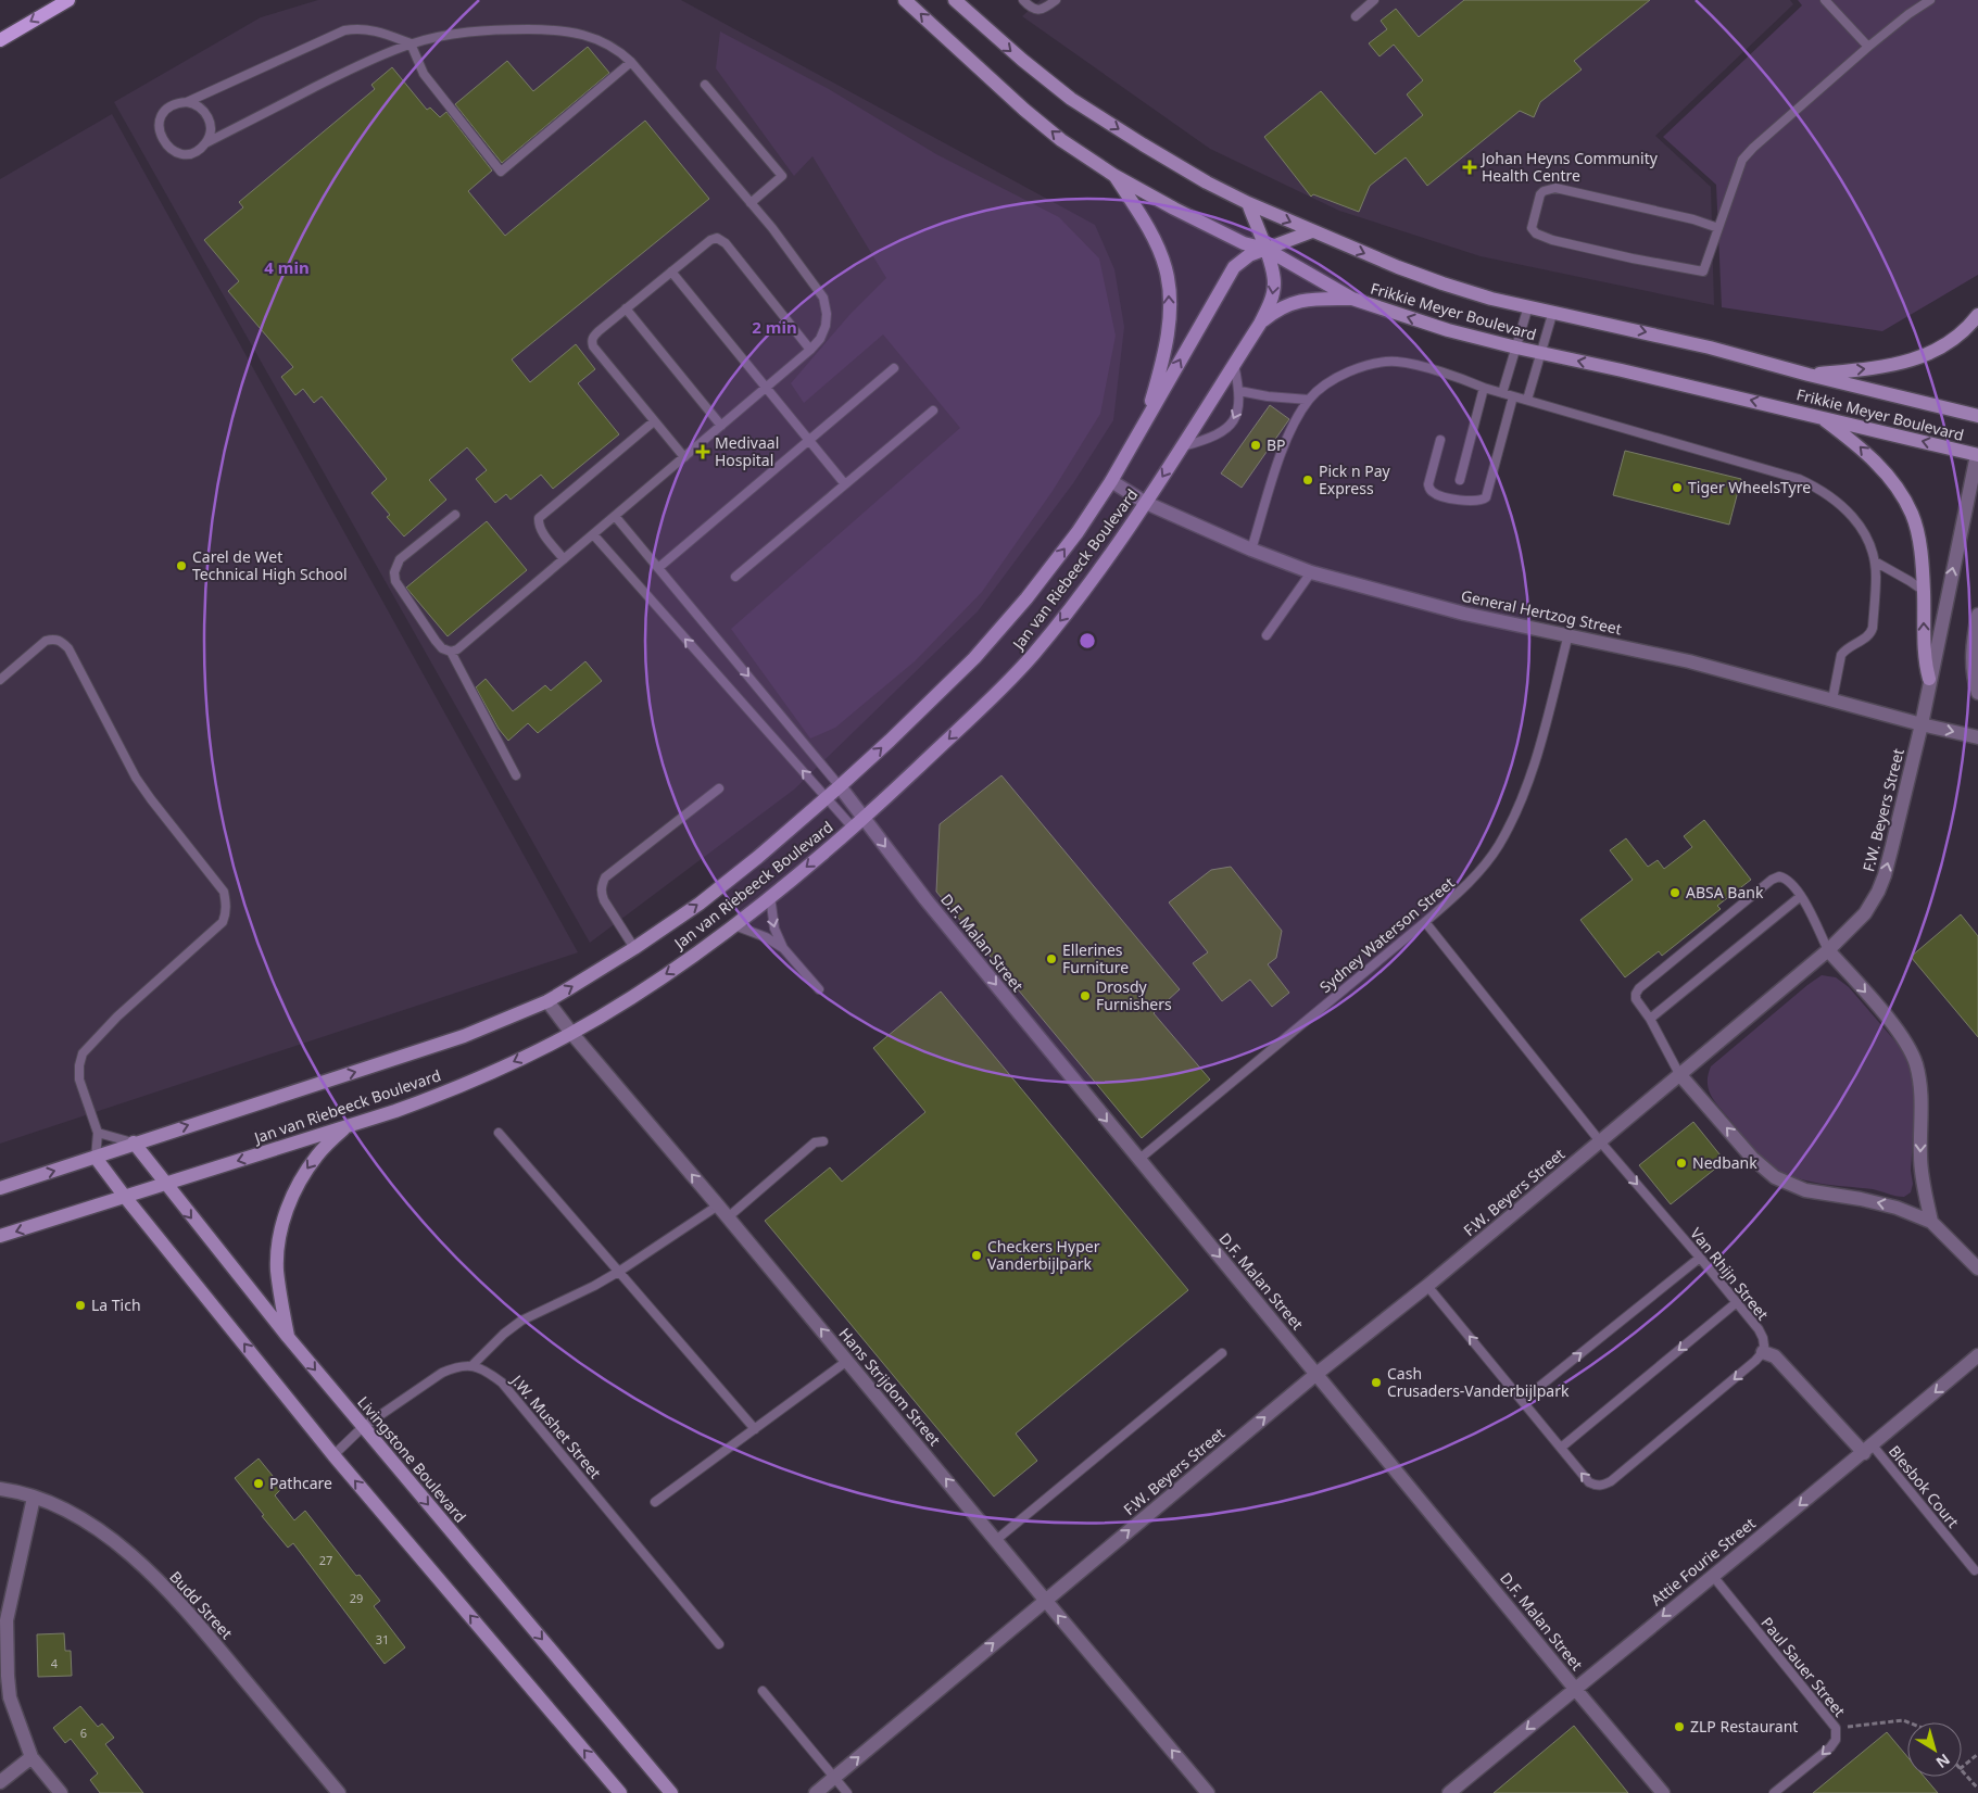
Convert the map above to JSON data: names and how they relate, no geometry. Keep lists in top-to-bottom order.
{
  "streets": {
    "street": [
      "Frikkie Meyer Boulevard",
      "Jan van Riebeeck Boulevard",
      "General Hertzog Street",
      "F.W. Beyers Street",
      "D.F. Malan Street",
      "Hans Strijdom Street",
      "Livingstone Boulevard",
      "Attie Fourie Street",
      "Budd Street"
    ],
    "lane": [
      "Sydney Waterson Street",
      "Van Rhijn Street",
      "J.W. Mushet Street",
      "Blesbok Court",
      "Paul Sauer Street"
    ]
  },
  "crossings": [
    ["Frikkie Meyer Boulevard", "Jan van Riebeeck Boulevard"],
    ["Frikkie Meyer Boulevard", "F.W. Beyers Street"],
    ["Jan van Riebeeck Boulevard", "General Hertzog Street"],
    ["Jan van Riebeeck Boulevard", "D.F. Malan Street"],
    ["Jan van Riebeeck Boulevard", "Hans Strijdom Street"],
    ["Jan van Riebeeck Boulevard", "Livingstone Boulevard"],
    ["General Hertzog Street", "F.W. Beyers Street"],
    ["General Hertzog Street", "Sydney Waterson Street"],
    ["F.W. Beyers Street", "D.F. Malan Street"],
    ["F.W. Beyers Street", "Van Rhijn Street"],
    ["F.W. Beyers Street", "Hans Strijdom Street"],
    ["Sydney Waterson Street", "D.F. Malan Street"],
    ["Sydney Waterson Street", "Van Rhijn Street"],
    ["D.F. Malan Street", "Attie Fourie Street"],
    ["Blesbok Court", "Attie Fourie Street"],
    ["Attie Fourie Street", "Paul Sauer Street"]
  ],
  "one_way": [
    "F.W. Beyers Street",
    "D.F. Malan Street",
    "Hans Strijdom Street",
    "Attie Fourie Street"
  ],
  "places": {
    "health": ["Johan Heyns Community Health Centre", "Medivaal Hospital"],
    "other": [
      "BP",
      "Pick n Pay Express",
      "Tiger WheelsTyre",
      "Carel de Wet Technical High School",
      "ABSA Bank",
      "Ellerines Furniture",
      "Drosdy Furnishers",
      "Nedbank",
      "Checkers Hyper Vanderbijlpark",
      "La Tich",
      "Cash Crusaders-Vanderbijlpark",
      "Pathcare",
      "ZLP Restaurant"
    ]
  },
  "house_numbers": [
    "27",
    "29",
    "31",
    "4",
    "6"
  ],
  "north": "bottom right",
  "rings": ["4 min", "2 min"]
}
